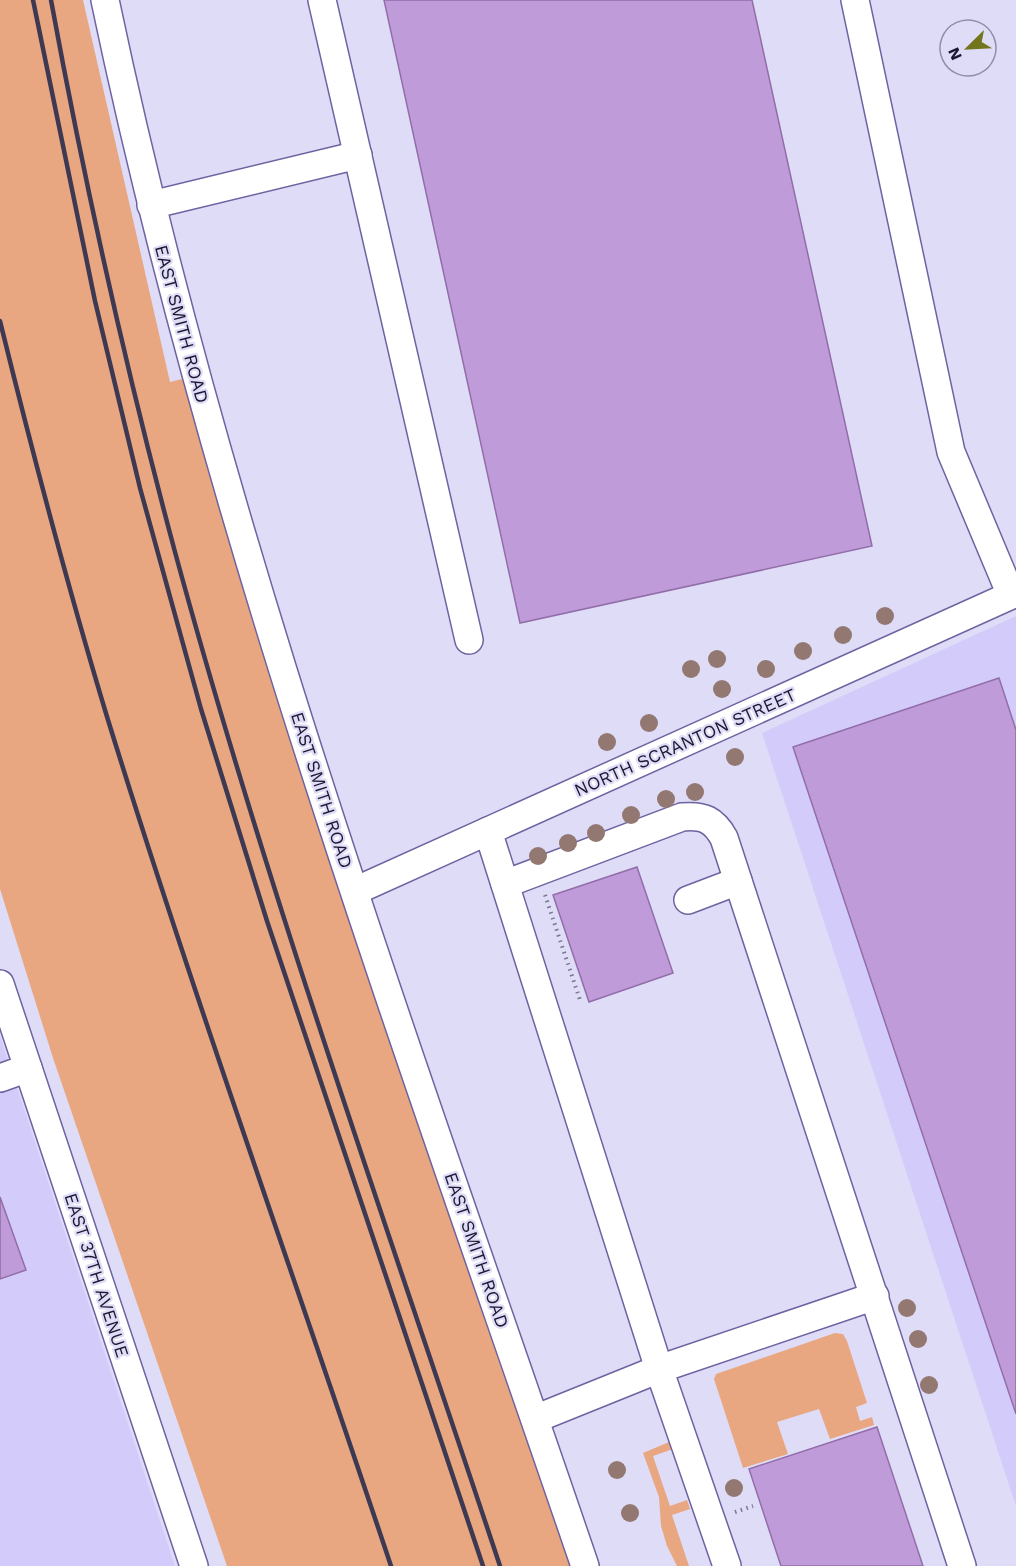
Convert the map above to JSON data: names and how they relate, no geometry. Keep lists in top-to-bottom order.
{
  "streets": {
    "street": ["EAST SMITH ROAD", "NORTH SCRANTON STREET", "EAST 37TH AVENUE"]
  },
  "crossings": [
    ["EAST SMITH ROAD", "NORTH SCRANTON STREET"]
  ],
  "north": "bottom left"
}
